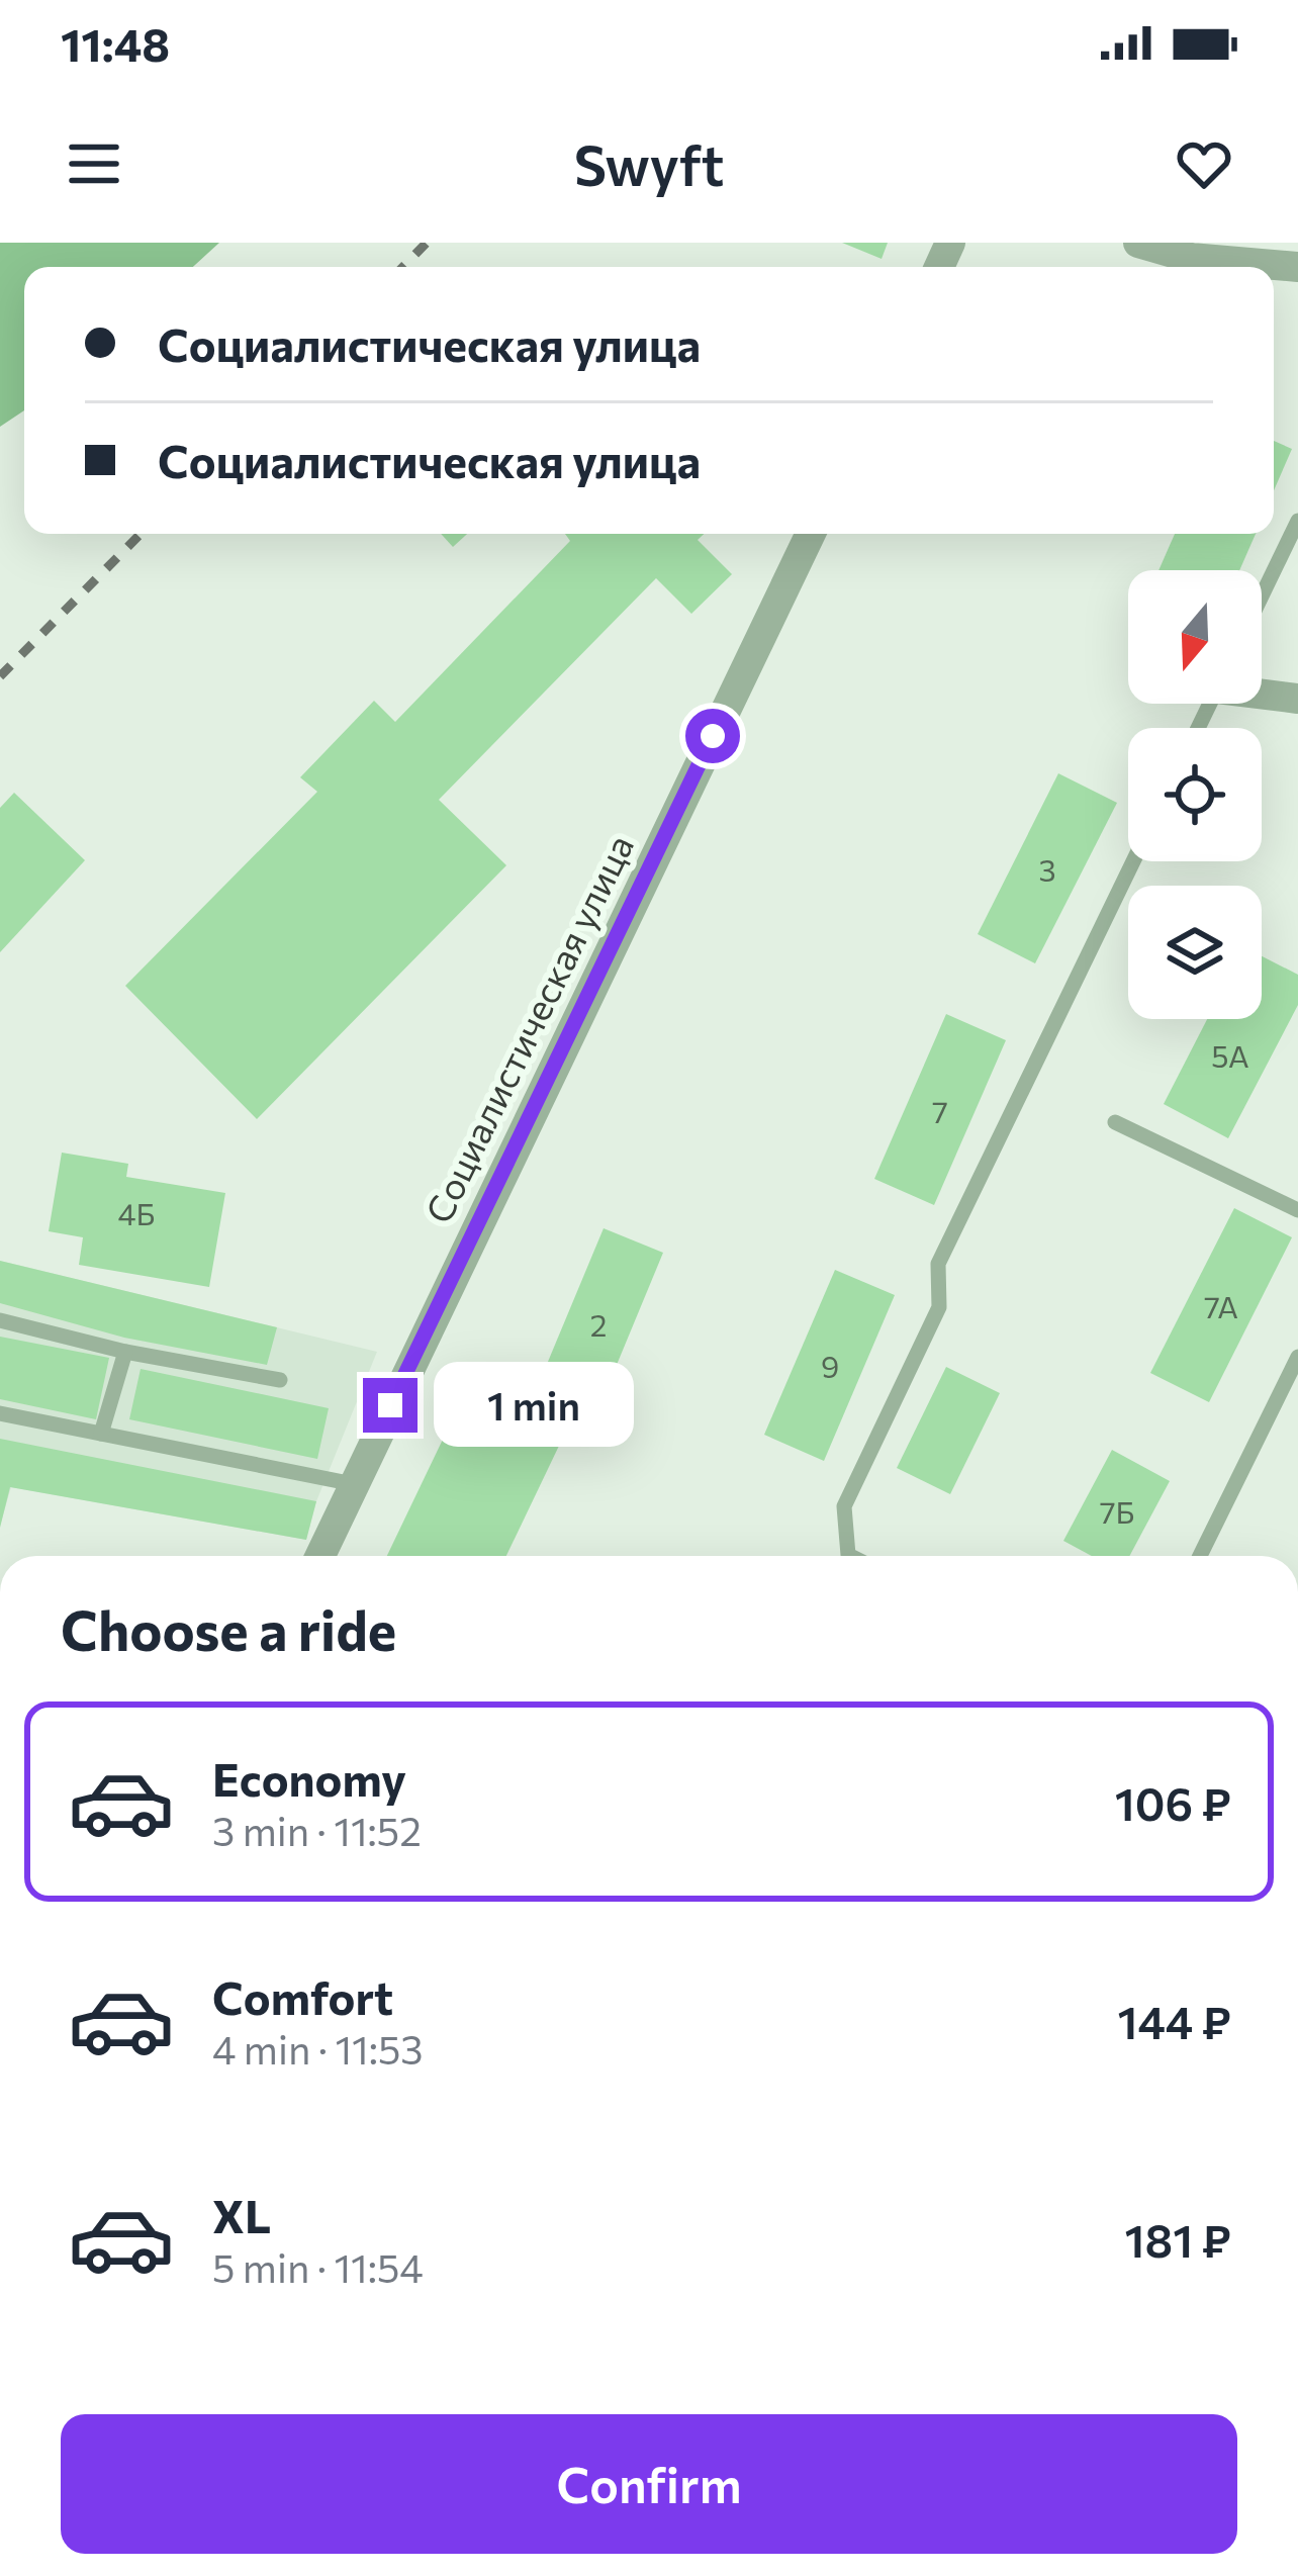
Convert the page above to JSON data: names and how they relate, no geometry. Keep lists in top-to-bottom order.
{
  "streets": {
    "street": ["Социалистическая улица"]
  },
  "house_numbers": [
    "3",
    "5А",
    "7",
    "4Б",
    "7А",
    "2",
    "9",
    "7Б"
  ],
  "north": "bottom",
  "page": {
    "status": "11:48",
    "header": "Swyft",
    "banner": ["Социалистическая улица", "Социалистическая улица"],
    "bubble": "1 min",
    "heading": "Choose a ride",
    "list": [
      {
        "name": "Economy",
        "note": "3 min · 11:52",
        "value": "106 ₽"
      },
      {
        "name": "Comfort",
        "note": "4 min · 11:53",
        "value": "144 ₽"
      },
      {
        "name": "XL",
        "note": "5 min · 11:54",
        "value": "181 ₽"
      }
    ],
    "buttons": "Confirm"
  }
}
